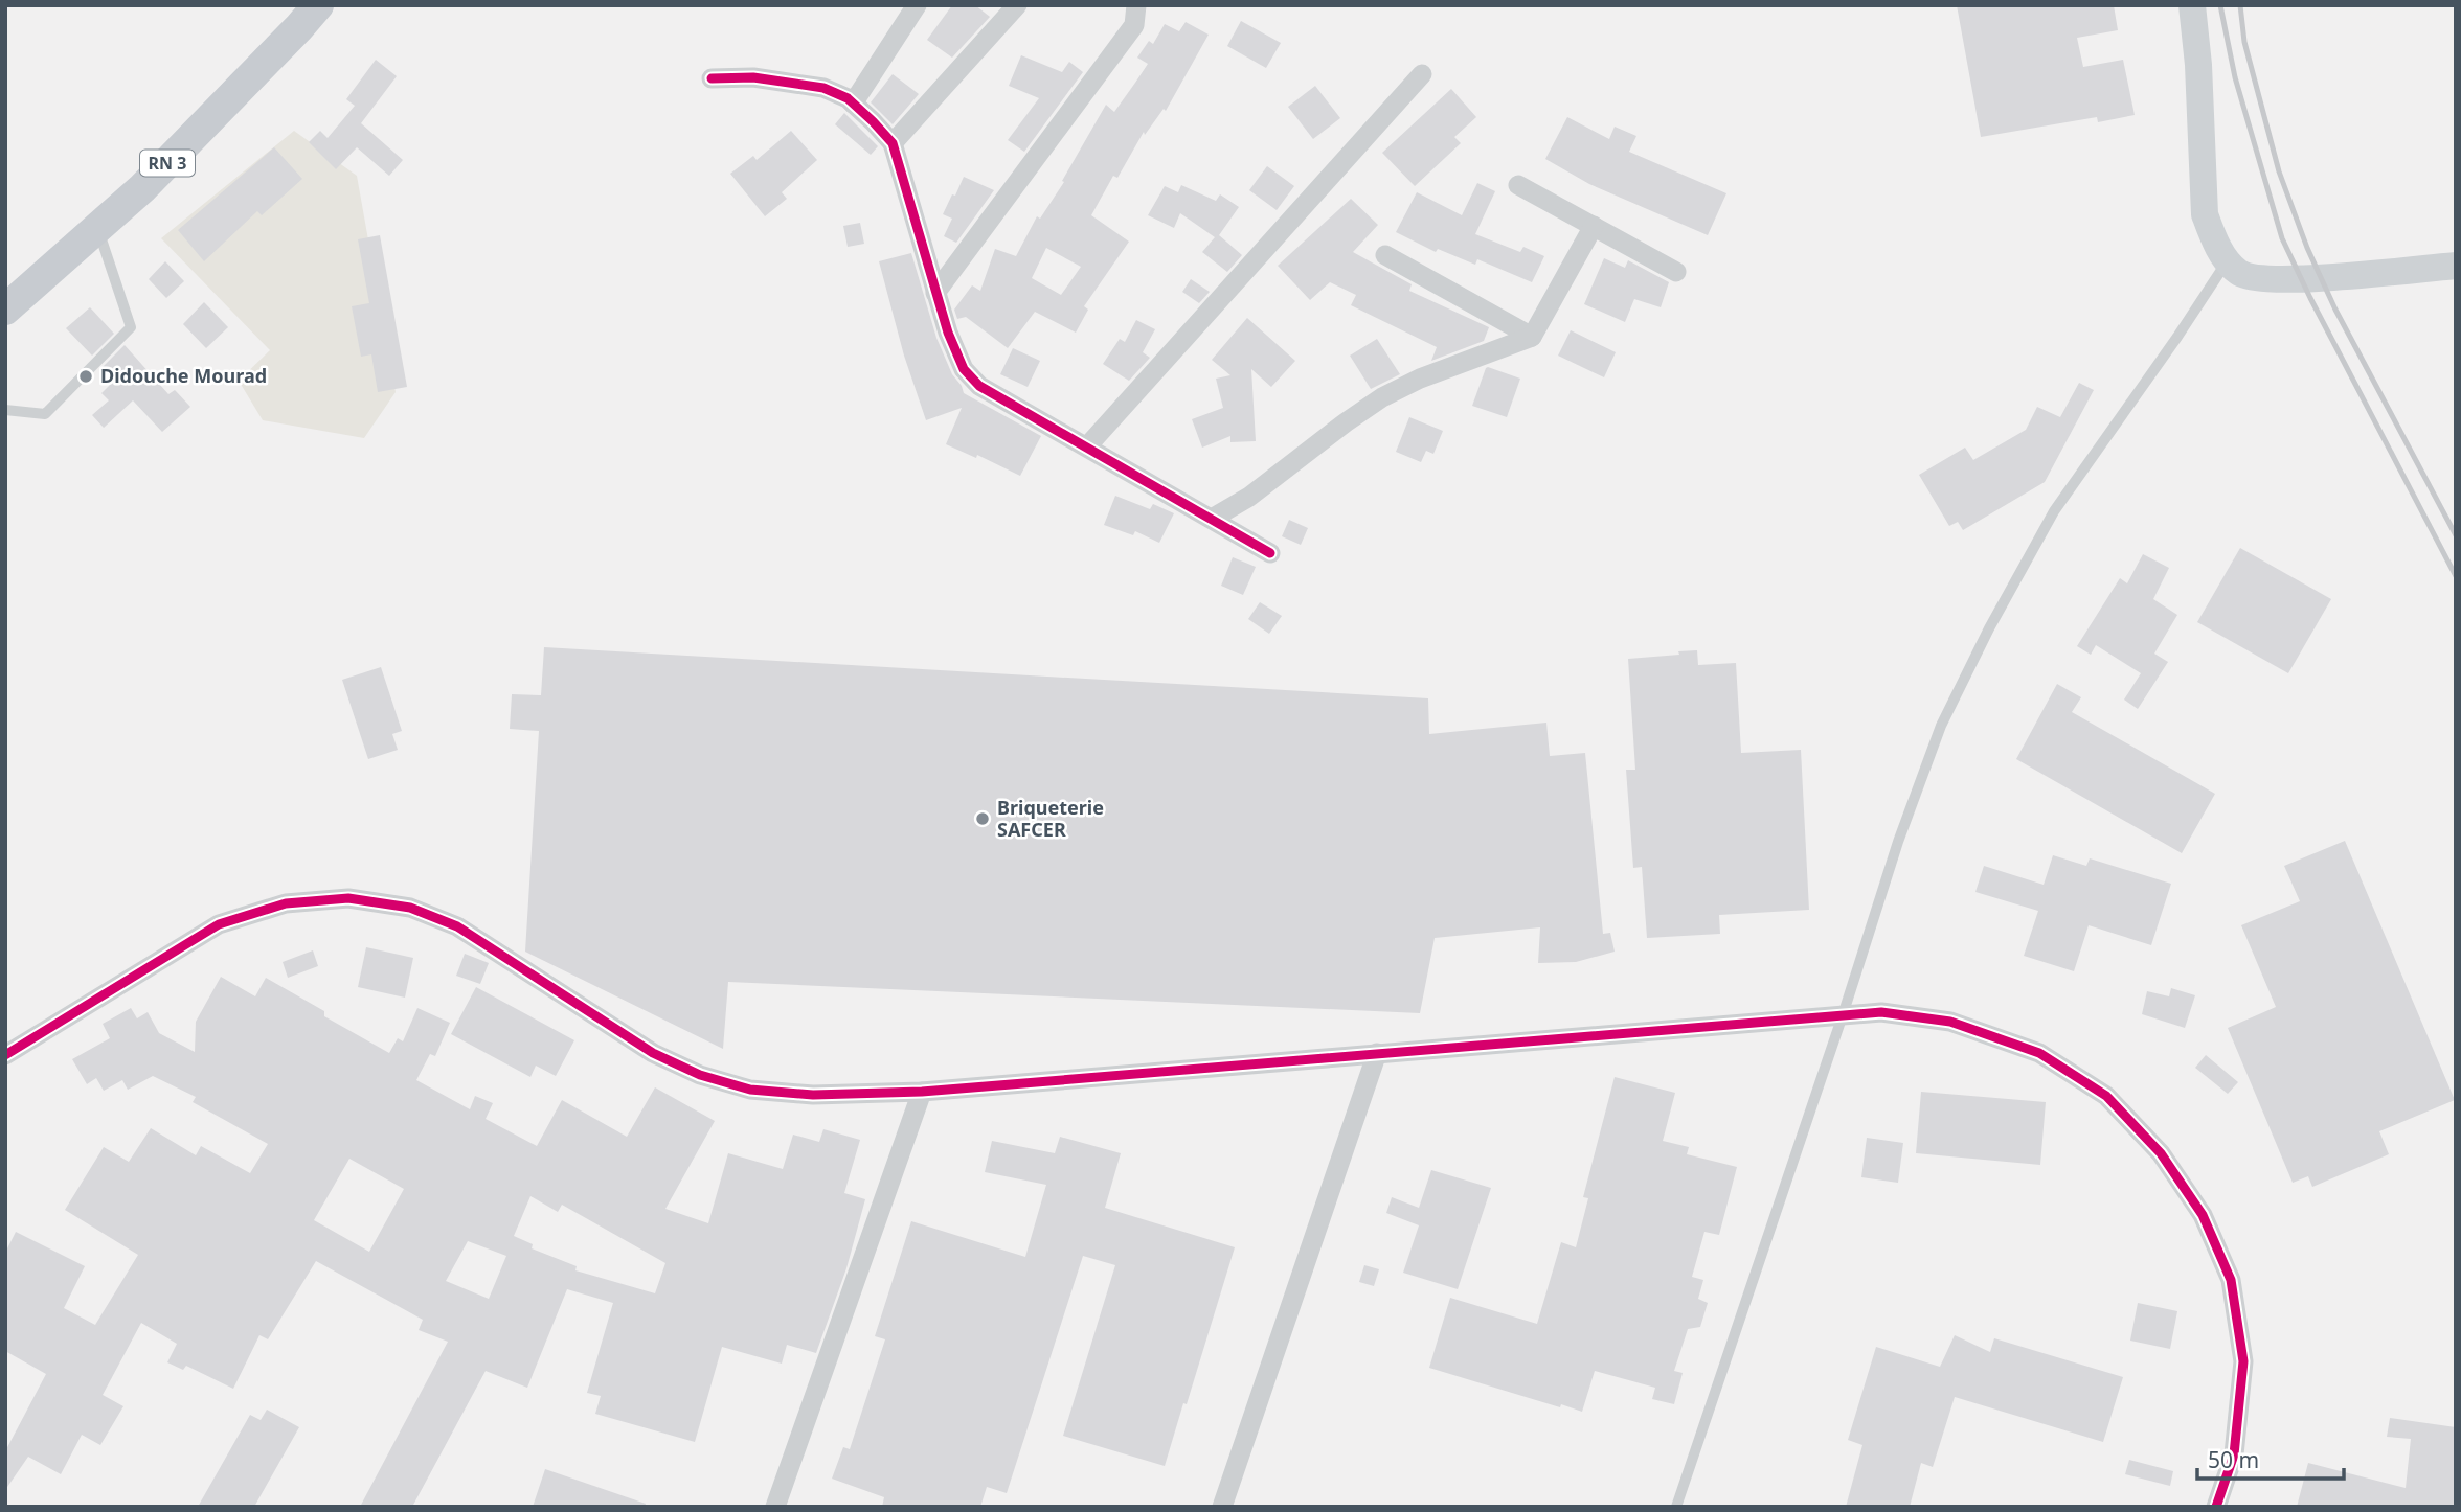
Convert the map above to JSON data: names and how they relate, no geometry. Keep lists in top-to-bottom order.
{
  "streets": {
    "main road": ["RN 3"]
  },
  "places": ["Didouche Mourad", "Briqueterie SAFCER"],
  "scale_bar": "50 m"
}
